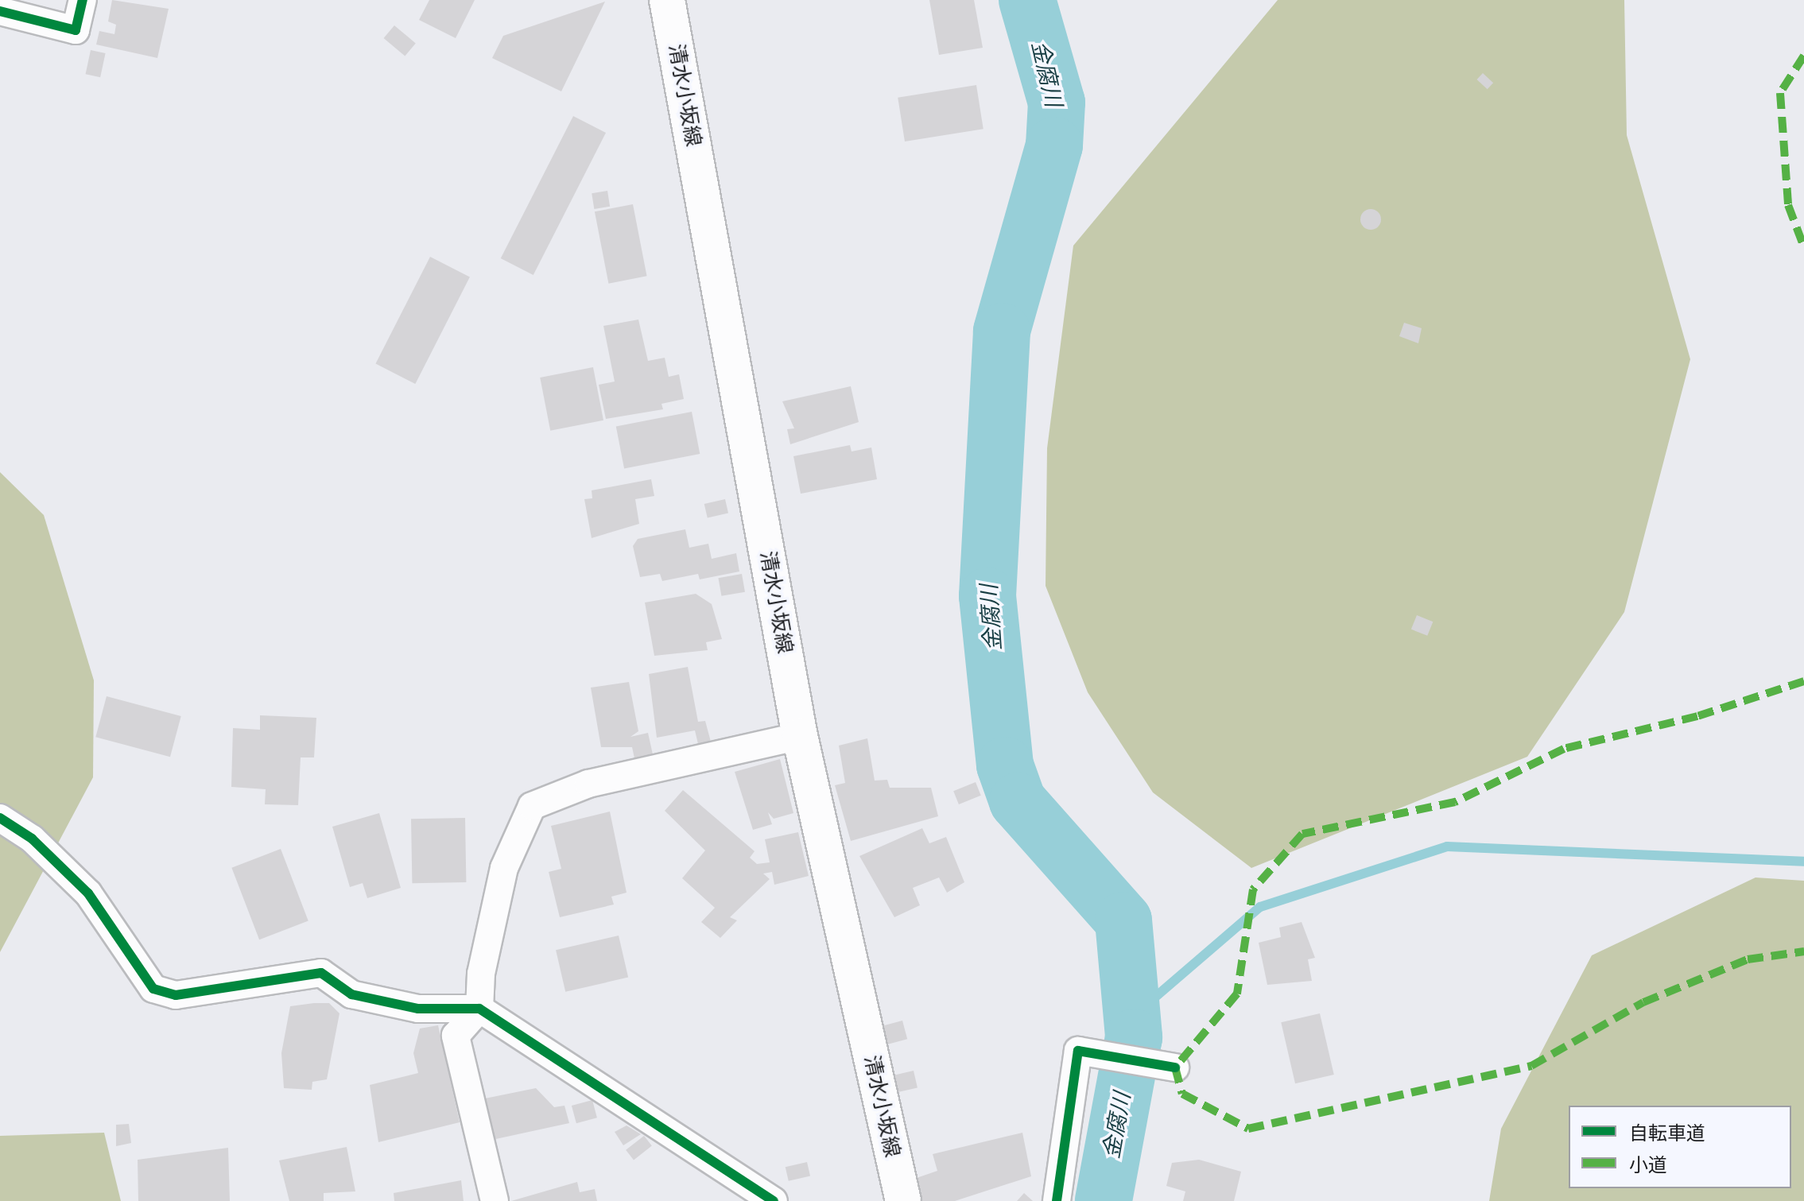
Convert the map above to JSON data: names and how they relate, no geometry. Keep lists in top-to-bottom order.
{
  "streets": {
    "main road": ["清水小坂線"]
  },
  "water": ["金腐川"],
  "legend": ["自転車道", "小道"]
}
